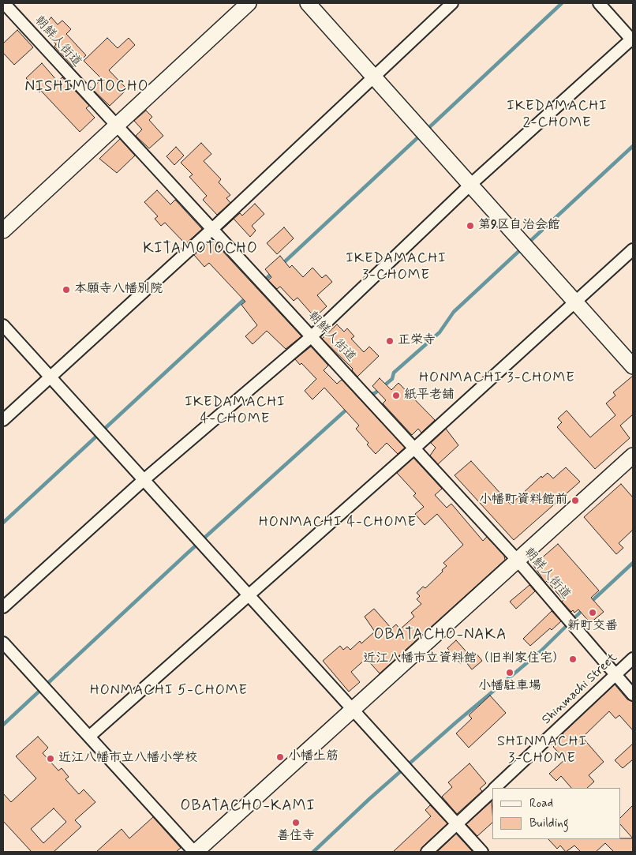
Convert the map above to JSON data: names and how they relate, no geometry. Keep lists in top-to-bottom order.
{
  "streets": {
    "street": ["朝鮮人街道", "Shinmachi Street"]
  },
  "crossings": [
    ["朝鮮人街道", "Shinmachi Street"]
  ],
  "districts": [
    "NISHIMOTOCHO",
    "IKEDAMACHI 2-CHOME",
    "KITAMOTOCHO",
    "IKEDAMACHI 3-CHOME",
    "HONMACHI 3-CHOME",
    "IKEDAMACHI 4-CHOME",
    "HONMACHI 4-CHOME",
    "OBATACHO-NAKA",
    "HONMACHI 5-CHOME",
    "SHINMACHI 3-CHOME",
    "OBATACHO-KAMI"
  ],
  "places": [
    "第9区自治会館",
    "本願寺八幡別院",
    "正栄寺",
    "紙平老舗",
    "小幡町資料館前",
    "新町交番",
    "近江八幡市立資料館（旧判家住宅）",
    "小幡駐車場",
    "小幡上筋",
    "近江八幡市立八幡小学校",
    "善住寺"
  ],
  "legend": ["Road", "Building"]
}
